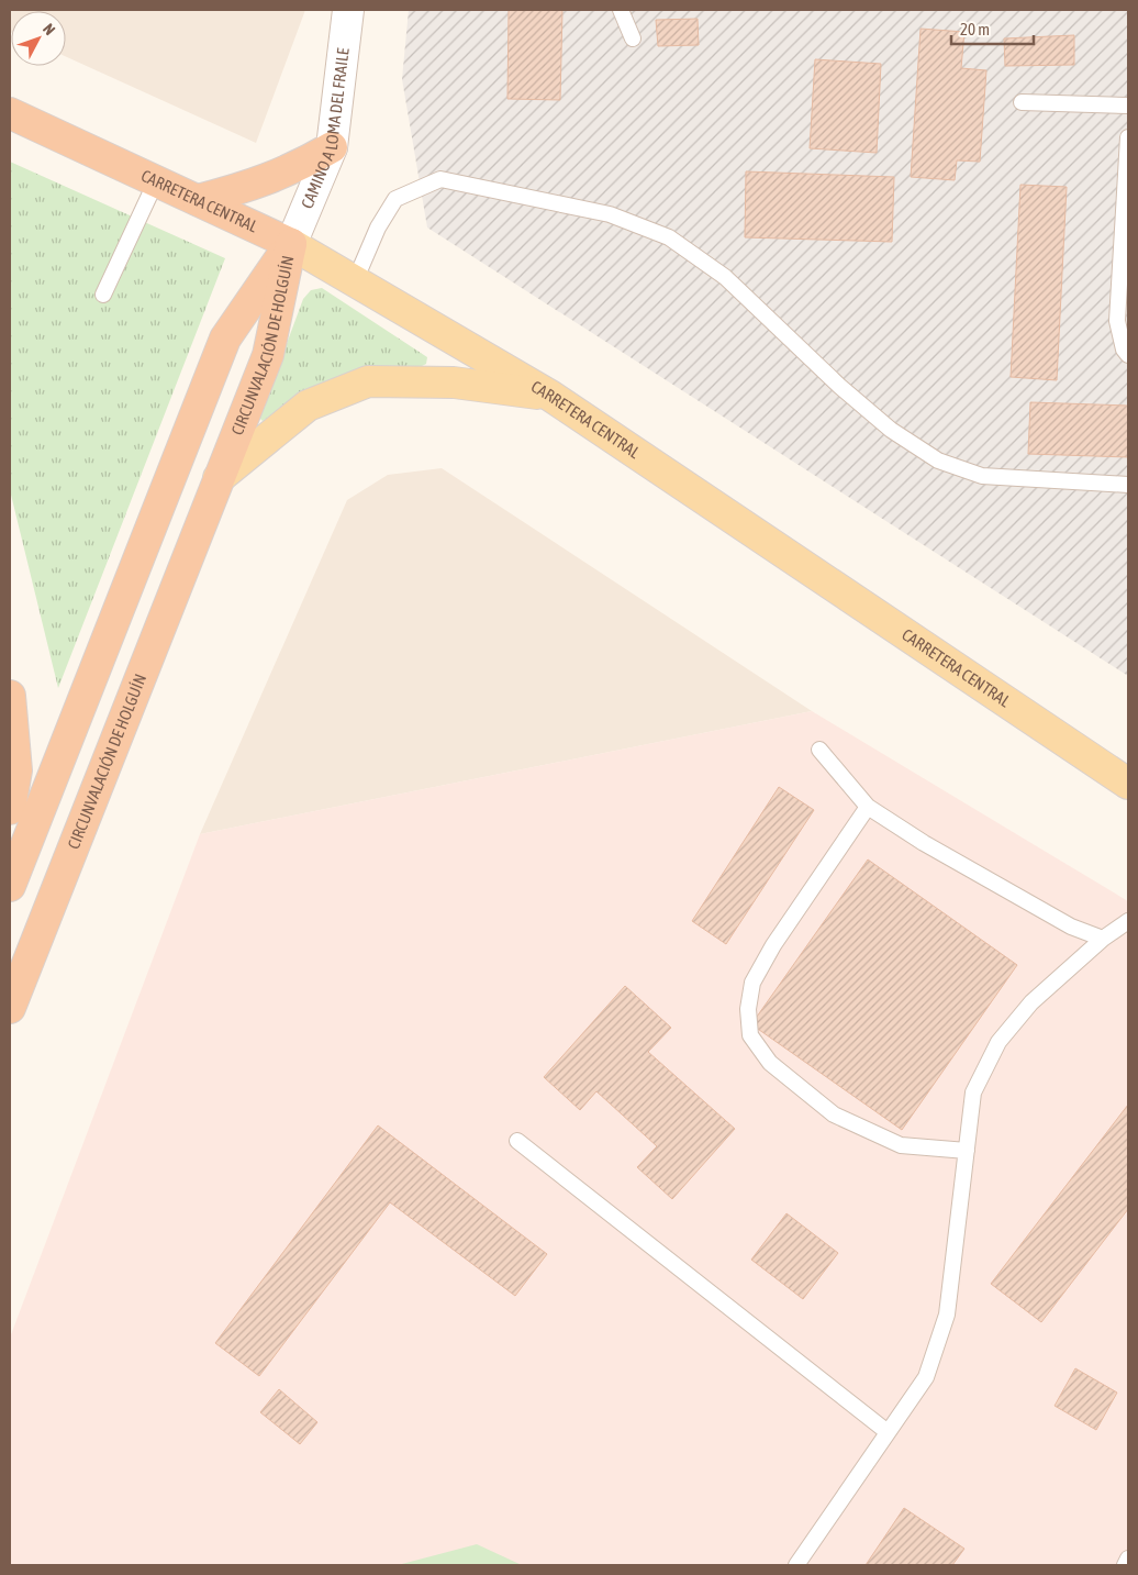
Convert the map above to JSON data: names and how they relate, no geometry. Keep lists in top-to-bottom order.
{
  "streets": {
    "highway": ["CARRETERA CENTRAL", "CIRCUNVALACIÓN DE HOLGUÍN"],
    "street": ["CAMINO A LOMA DEL FRAILE"]
  },
  "crossings": [
    ["CAMINO A LOMA DEL FRAILE", "CARRETERA CENTRAL"],
    ["CAMINO A LOMA DEL FRAILE", "CIRCUNVALACIÓN DE HOLGUÍN"],
    ["CARRETERA CENTRAL", "CIRCUNVALACIÓN DE HOLGUÍN"]
  ],
  "scale_bar": "20 m",
  "north": "top right"
}
